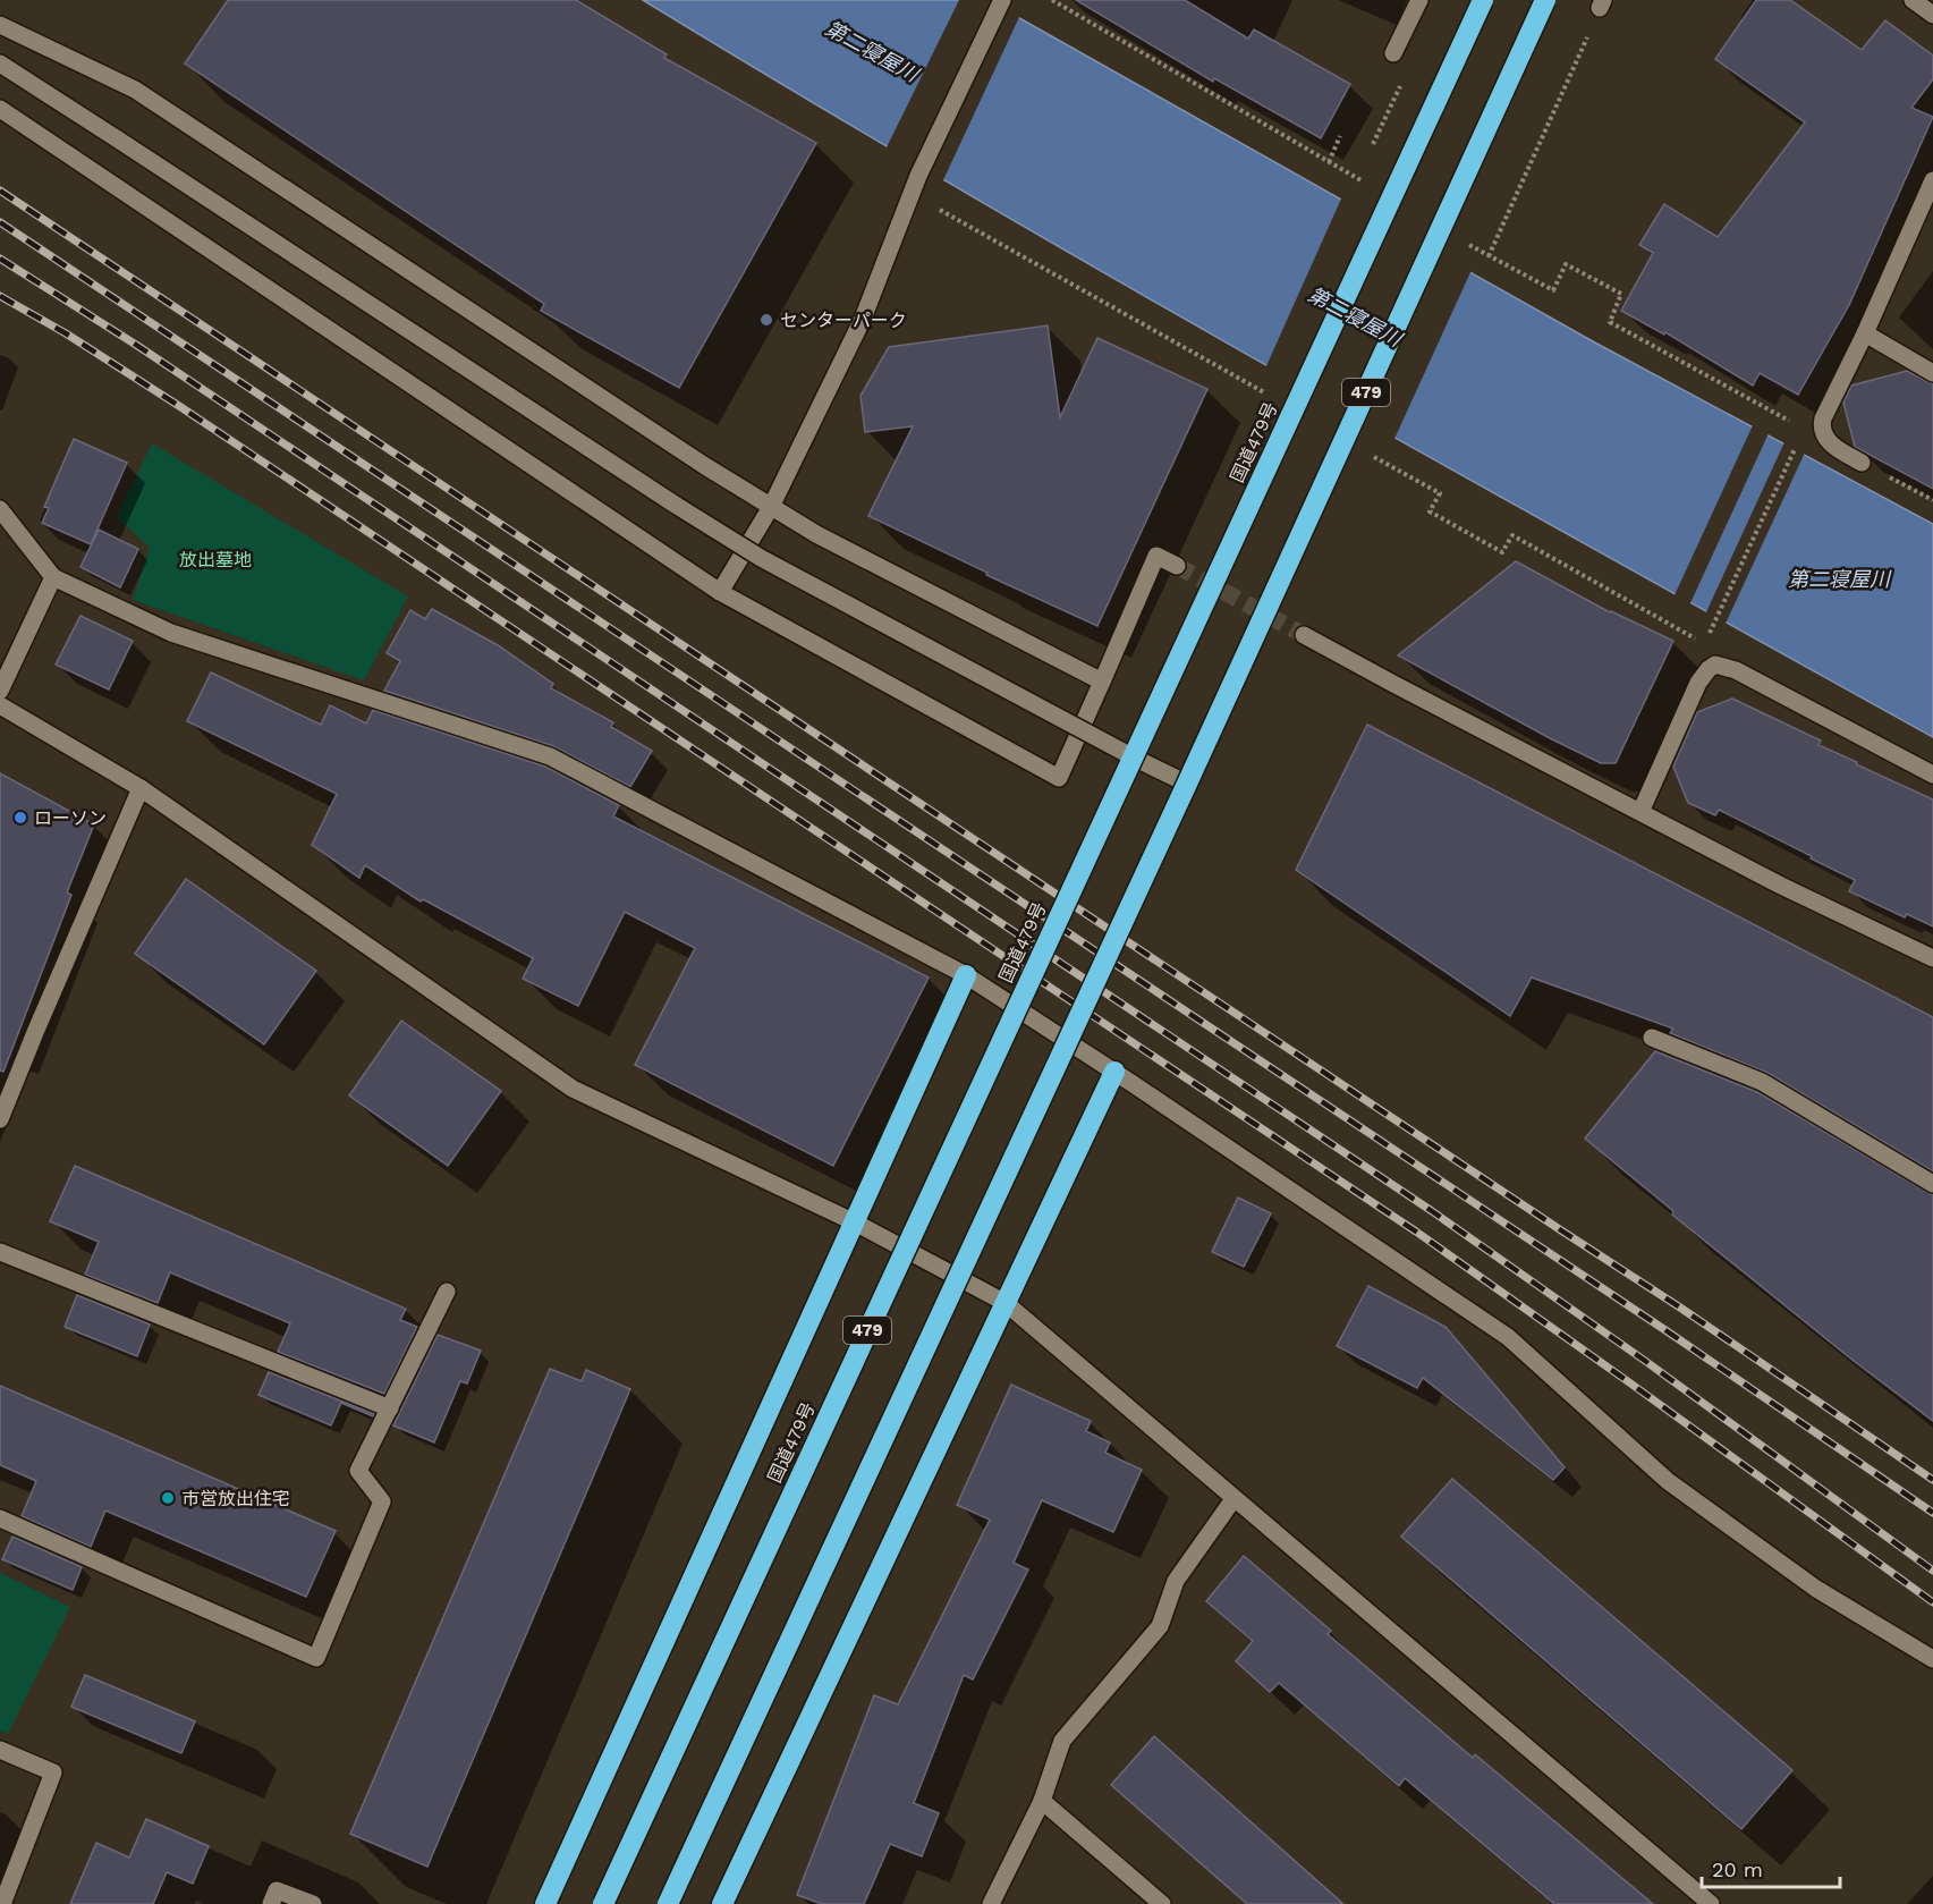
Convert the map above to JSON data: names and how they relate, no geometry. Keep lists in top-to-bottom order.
{
  "streets": {
    "highway": ["479", "国道479号"]
  },
  "water": ["第二寝屋川"],
  "parks": ["放出墓地"],
  "places": ["センターパーク", "ローソン", "市営放出住宅"],
  "scale_bar": "20 m"
}
